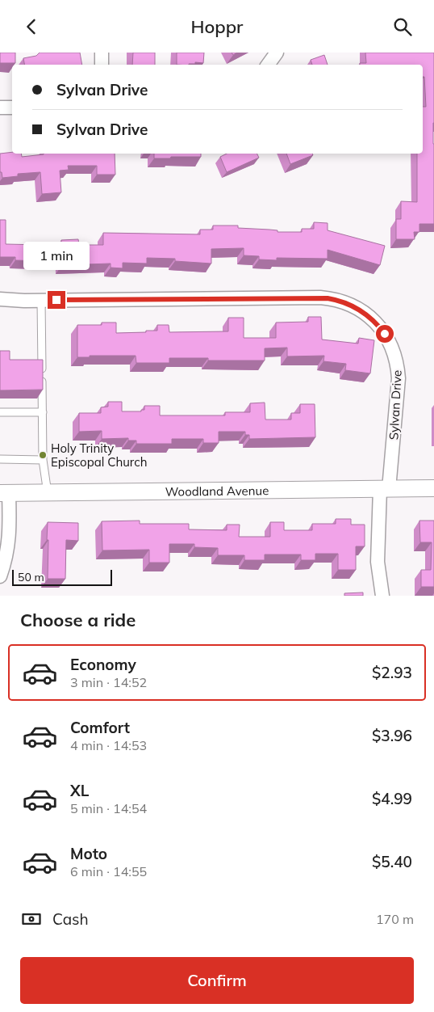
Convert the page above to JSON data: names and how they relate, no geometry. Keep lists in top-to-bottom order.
{
  "streets": {
    "street": ["Sylvan Drive", "Woodland Avenue"]
  },
  "crossings": [
    ["Sylvan Drive", "Woodland Avenue"]
  ],
  "places": ["Holy Trinity Episcopal Church"],
  "scale_bar": "50 m",
  "page": {
    "header": "Hoppr",
    "banner": ["Sylvan Drive", "Sylvan Drive"],
    "bubble": "1 min",
    "scale": "50 m",
    "heading": "Choose a ride",
    "list": [
      {
        "name": "Economy",
        "note": "3 min · 14:52",
        "value": "$2.93"
      },
      {
        "name": "Comfort",
        "note": "4 min · 14:53",
        "value": "$3.96"
      },
      {
        "name": "XL",
        "note": "5 min · 14:54",
        "value": "$4.99"
      },
      {
        "name": "Moto",
        "note": "6 min · 14:55",
        "value": "$5.40"
      }
    ],
    "pay": ["Cash", "170 m"],
    "buttons": "Confirm"
  }
}
